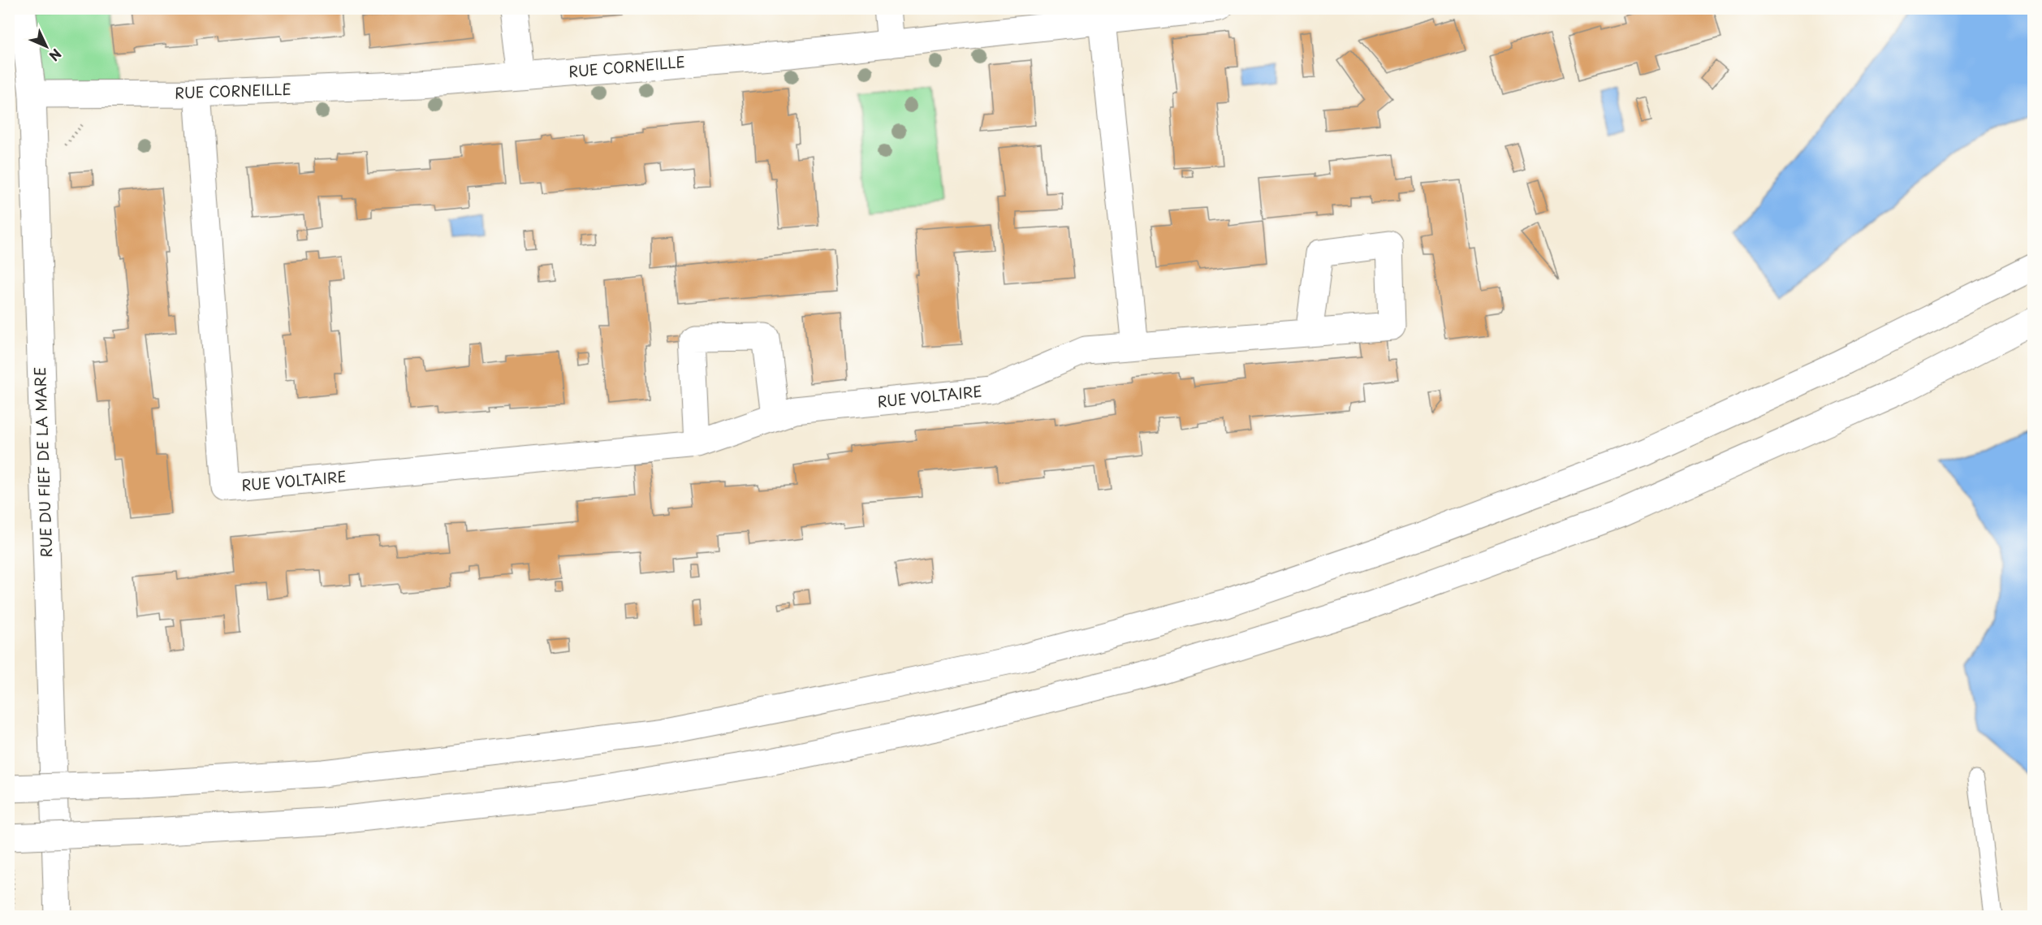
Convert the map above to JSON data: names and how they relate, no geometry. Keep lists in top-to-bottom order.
{
  "streets": {
    "main road": ["RUE CORNEILLE", "RUE VOLTAIRE", "RUE DU FIEF DE LA MARE"]
  },
  "crossings": [
    ["RUE CORNEILLE", "RUE VOLTAIRE"],
    ["RUE CORNEILLE", "RUE DU FIEF DE LA MARE"]
  ],
  "north": "bottom right"
}
